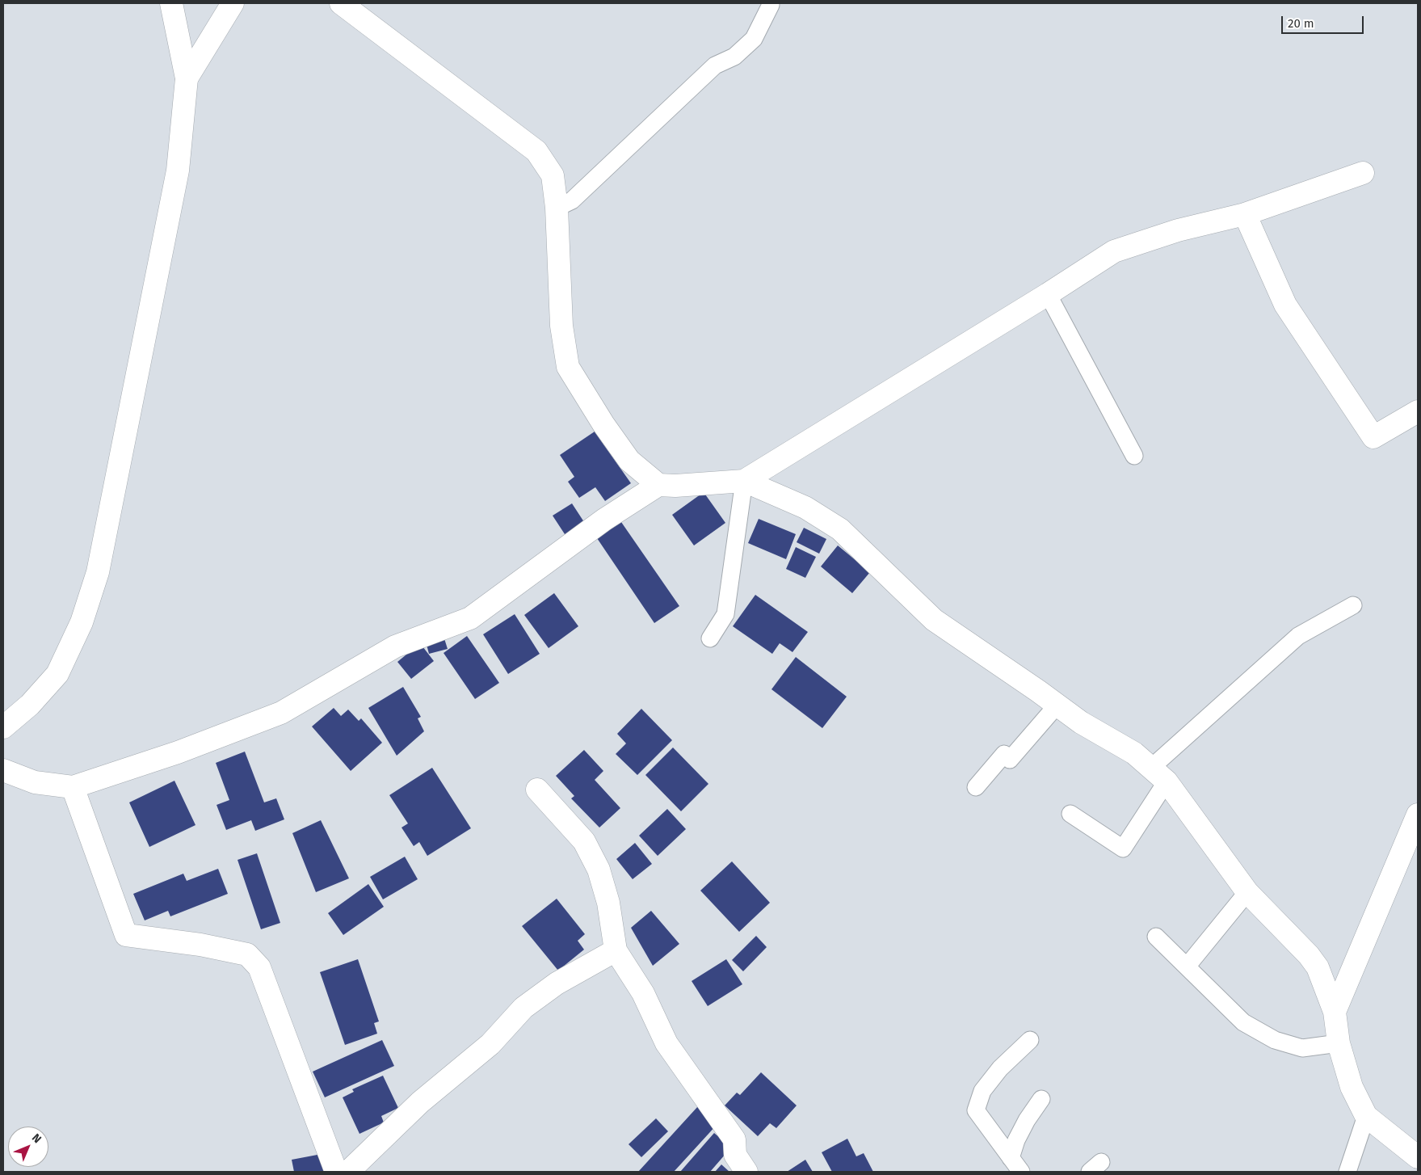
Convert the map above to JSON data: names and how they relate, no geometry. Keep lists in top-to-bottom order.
{
  "scale_bar": "20 m",
  "north": "top right"
}
